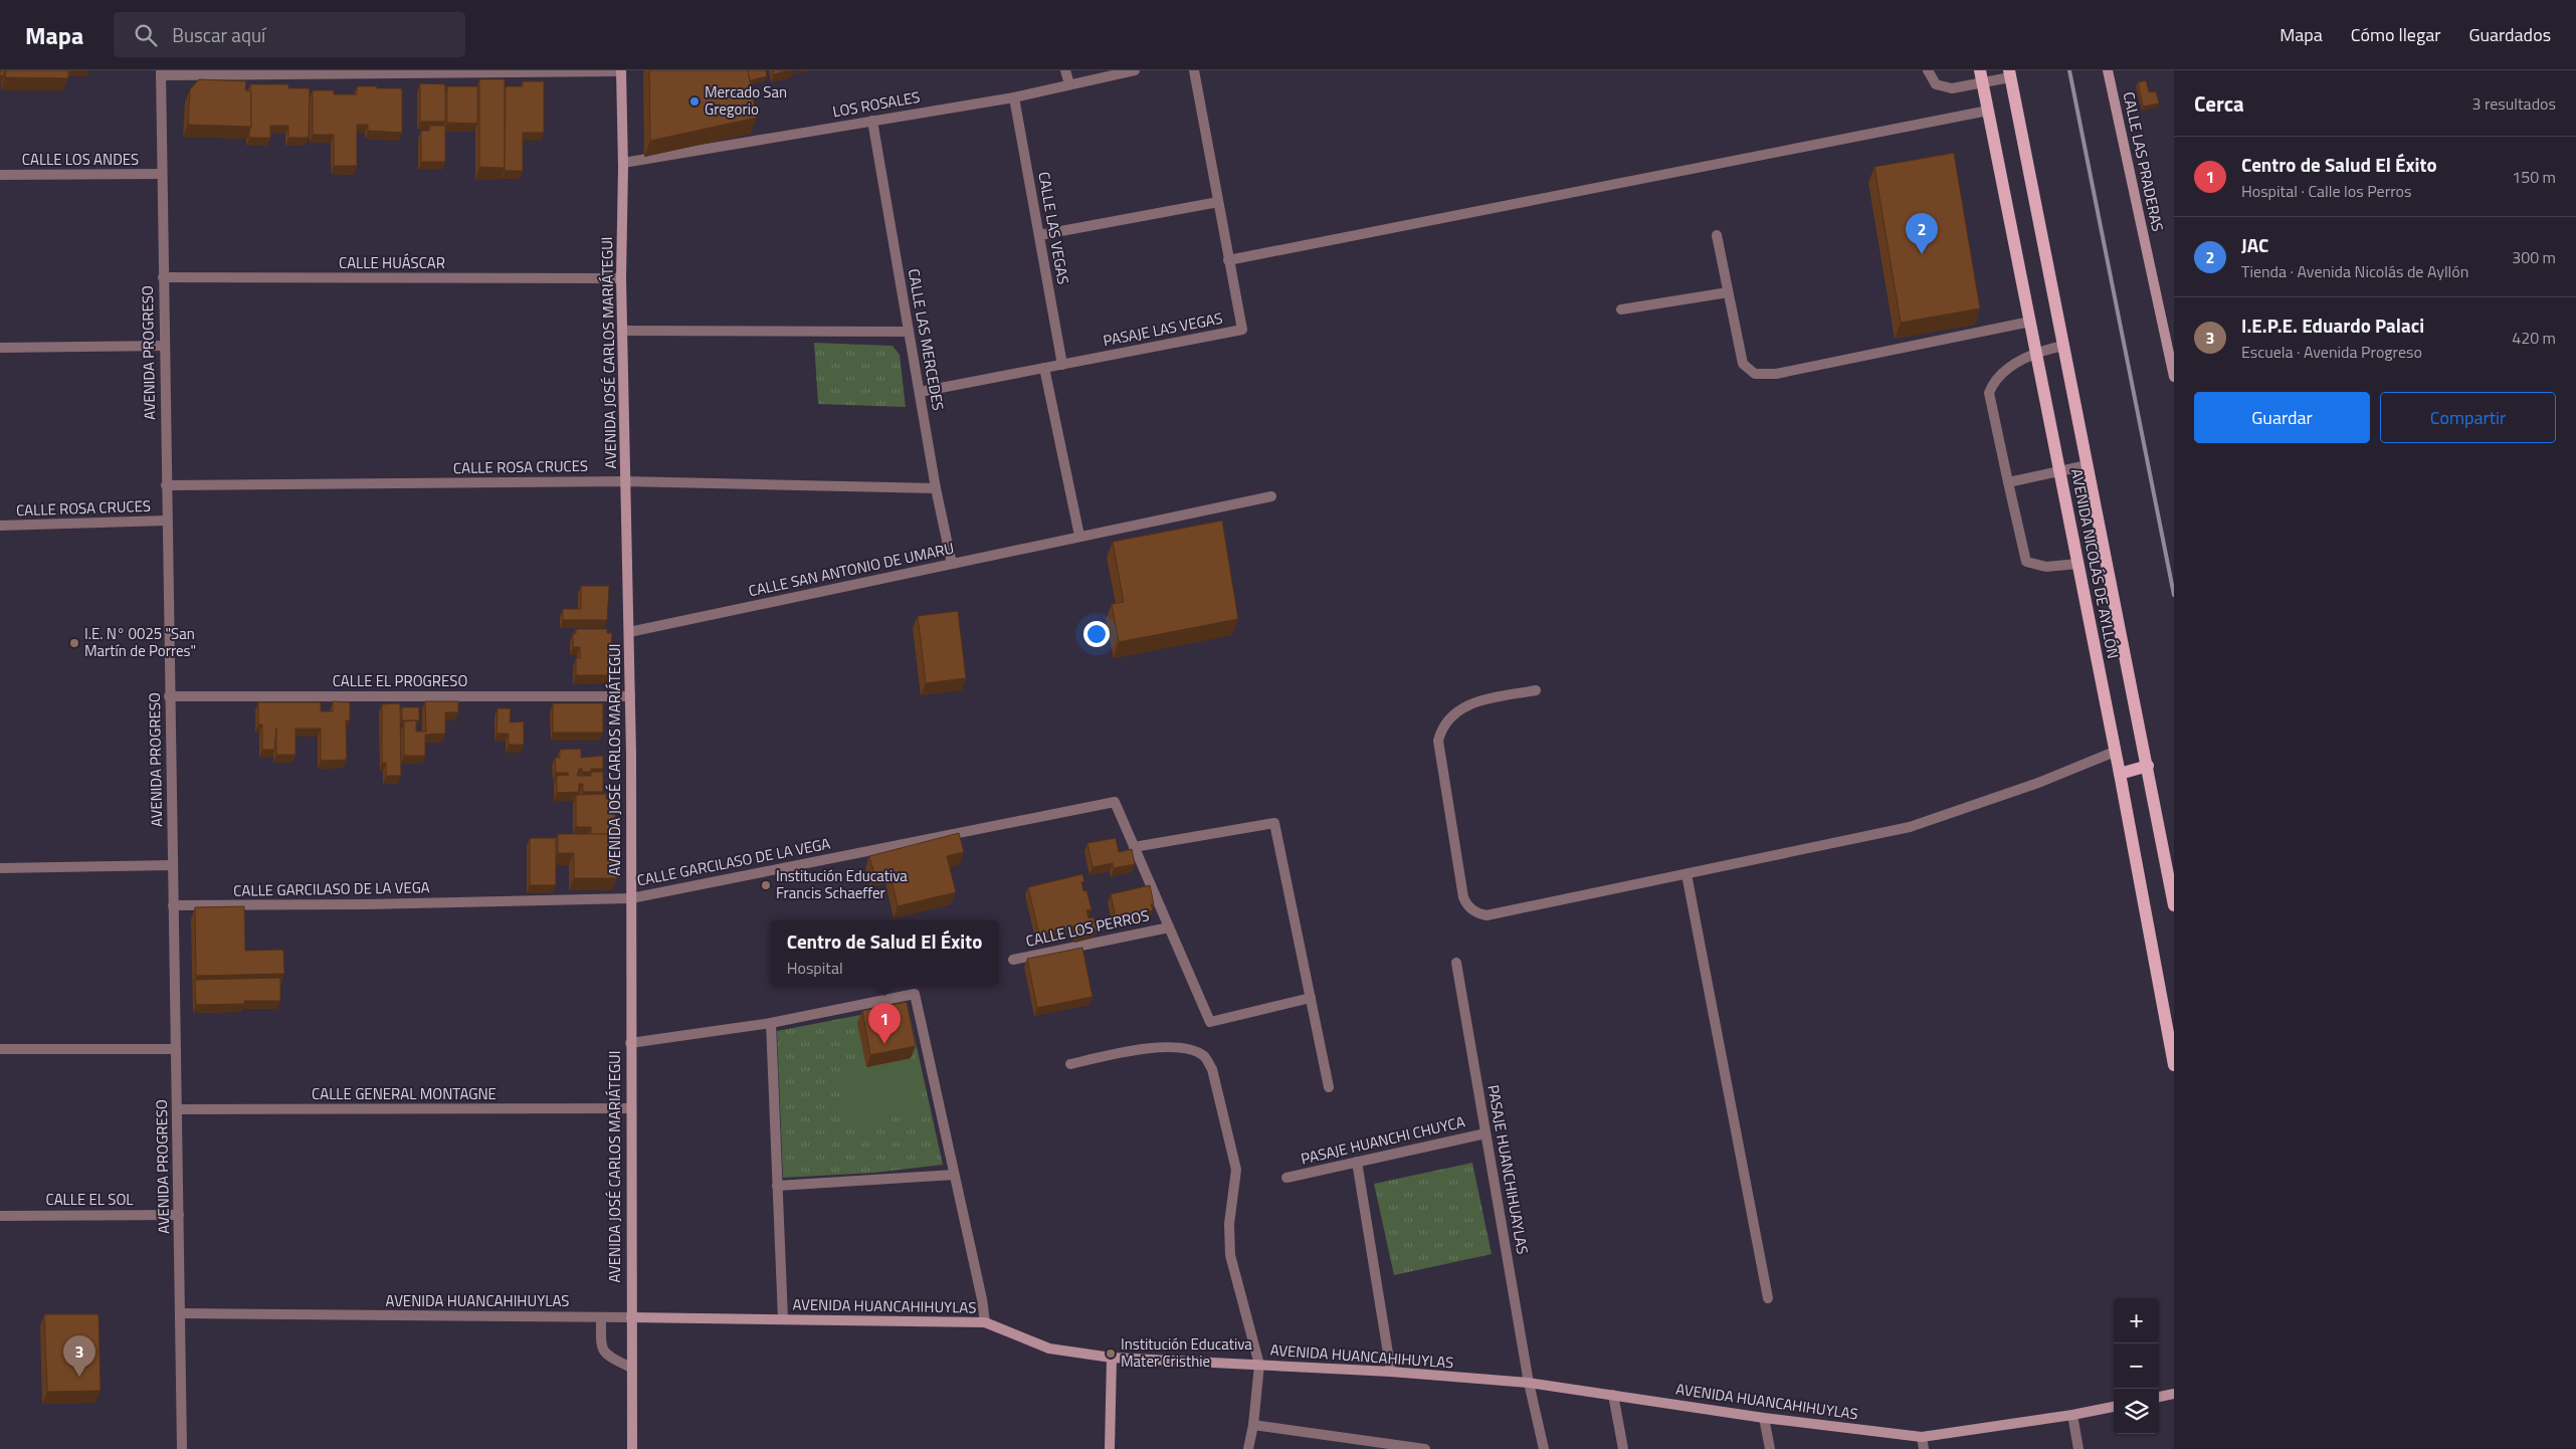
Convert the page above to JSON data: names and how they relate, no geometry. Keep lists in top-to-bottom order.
{
  "streets": {
    "main road": ["AVENIDA NICOLÁS DE AYLLÓN"],
    "street": [
      "LOS ROSALES",
      "CALLE LOS ANDES",
      "CALLE LAS PRADERAS",
      "CALLE LAS VEGAS",
      "CALLE HUÁSCAR",
      "PASAJE LAS VEGAS",
      "CALLE LAS MERCEDES",
      "AVENIDA PROGRESO",
      "AVENIDA JOSÉ CARLOS MARIÁTEGUI",
      "CALLE ROSA CRUCES",
      "CALLE SAN ANTONIO DE UMARU",
      "CALLE EL PROGRESO",
      "CALLE GARCILASO DE LA VEGA",
      "CALLE LOS PERROS",
      "CALLE GENERAL MONTAGNE",
      "PASAJE HUANCHI CHUYCA",
      "PASAJE HUANCHIHUAYLAS",
      "CALLE EL SOL",
      "AVENIDA HUANCAHIHUYLAS"
    ]
  },
  "crossings": [
    ["LOS ROSALES", "CALLE LAS VEGAS"],
    ["LOS ROSALES", "CALLE LAS MERCEDES"],
    ["LOS ROSALES", "AVENIDA JOSÉ CARLOS MARIÁTEGUI"],
    ["CALLE LOS ANDES", "AVENIDA PROGRESO"],
    ["CALLE LAS VEGAS", "PASAJE LAS VEGAS"],
    ["CALLE HUÁSCAR", "AVENIDA PROGRESO"],
    ["CALLE HUÁSCAR", "AVENIDA JOSÉ CARLOS MARIÁTEGUI"],
    ["PASAJE LAS VEGAS", "CALLE LAS MERCEDES"],
    ["CALLE LAS MERCEDES", "CALLE ROSA CRUCES"],
    ["CALLE LAS MERCEDES", "CALLE SAN ANTONIO DE UMARU"],
    ["AVENIDA PROGRESO", "CALLE ROSA CRUCES"],
    ["AVENIDA PROGRESO", "CALLE EL PROGRESO"],
    ["AVENIDA PROGRESO", "CALLE GARCILASO DE LA VEGA"],
    ["AVENIDA PROGRESO", "CALLE GENERAL MONTAGNE"],
    ["AVENIDA PROGRESO", "CALLE EL SOL"],
    ["AVENIDA PROGRESO", "AVENIDA HUANCAHIHUYLAS"],
    ["AVENIDA JOSÉ CARLOS MARIÁTEGUI", "CALLE ROSA CRUCES"],
    ["AVENIDA JOSÉ CARLOS MARIÁTEGUI", "CALLE SAN ANTONIO DE UMARU"],
    ["AVENIDA JOSÉ CARLOS MARIÁTEGUI", "CALLE EL PROGRESO"],
    ["AVENIDA JOSÉ CARLOS MARIÁTEGUI", "CALLE GARCILASO DE LA VEGA"],
    ["AVENIDA JOSÉ CARLOS MARIÁTEGUI", "CALLE GENERAL MONTAGNE"],
    ["AVENIDA JOSÉ CARLOS MARIÁTEGUI", "AVENIDA HUANCAHIHUYLAS"],
    ["PASAJE HUANCHI CHUYCA", "PASAJE HUANCHIHUAYLAS"],
    ["PASAJE HUANCHIHUAYLAS", "AVENIDA HUANCAHIHUYLAS"]
  ],
  "places": [
    "Mercado San Gregorio",
    "I.E. N° 0025 \"San Martín de Porres\"",
    "Institución Educativa Francis Schaeffer",
    "Institución Educativa Mater Cristhie"
  ],
  "page": {
    "header": "Mapa",
    "search": "Buscar aquí",
    "nav": ["Mapa", "Cómo llegar", "Guardados"],
    "heading": ["Cerca", "3 resultados"],
    "list": [
      {
        "mark": "1",
        "name": "Centro de Salud El Éxito",
        "note": "Hospital · Calle los Perros",
        "value": "150 m"
      },
      {
        "mark": "2",
        "name": "JAC",
        "note": "Tienda · Avenida Nicolás de Ayllón",
        "value": "300 m"
      },
      {
        "mark": "3",
        "name": "I.E.P.E. Eduardo Palaci",
        "note": "Escuela · Avenida Progreso",
        "value": "420 m"
      }
    ],
    "pins": ["2", "1", "3"],
    "buttons": ["Guardar", "Compartir"],
    "popup": ["Centro de Salud El Éxito", "Hospital"],
    "map_buttons": ["+", "−"]
  }
}
